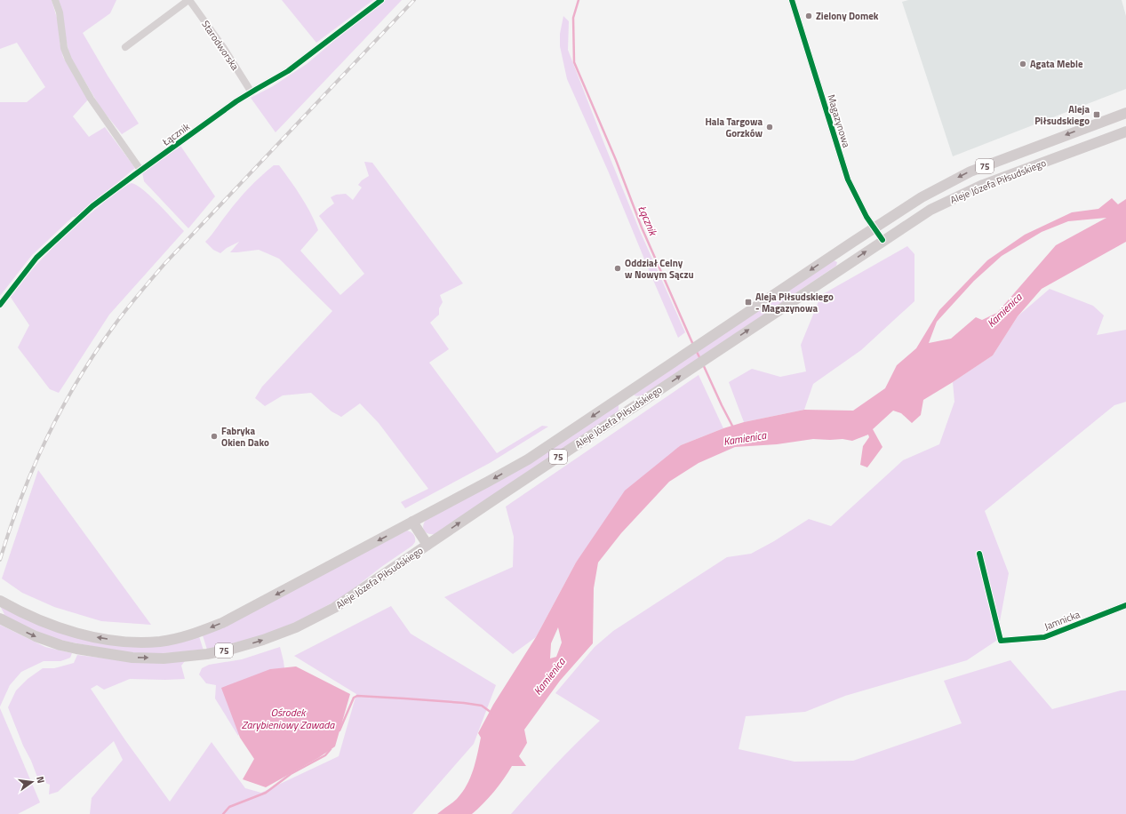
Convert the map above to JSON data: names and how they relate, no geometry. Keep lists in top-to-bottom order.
{
  "streets": {
    "main road": ["75", "Aleje Józefa Piłsudskiego"],
    "street": [
      "Starodworska",
      "Magazynowa",
      "Łącznik",
      "Jamnicka"
    ]
  },
  "crossings": [
    ["Starodworska", "Łącznik"],
    ["Magazynowa", "Aleje Józefa Piłsudskiego"]
  ],
  "water": ["Łącznik", "Kamienica", "Ośrodek Zarybieniowy Zawada"],
  "places": {
    "other": [
      "Zielony Domek",
      "Agata Meble",
      "Hala Targowa Gorzków",
      "Oddział Celny w Nowym Sączu",
      "Fabryka Okien Dako"
    ],
    "transit": ["Aleja Piłsudskiego", "Aleja Piłsudskiego - Magazynowa"]
  },
  "north": "right"
}
